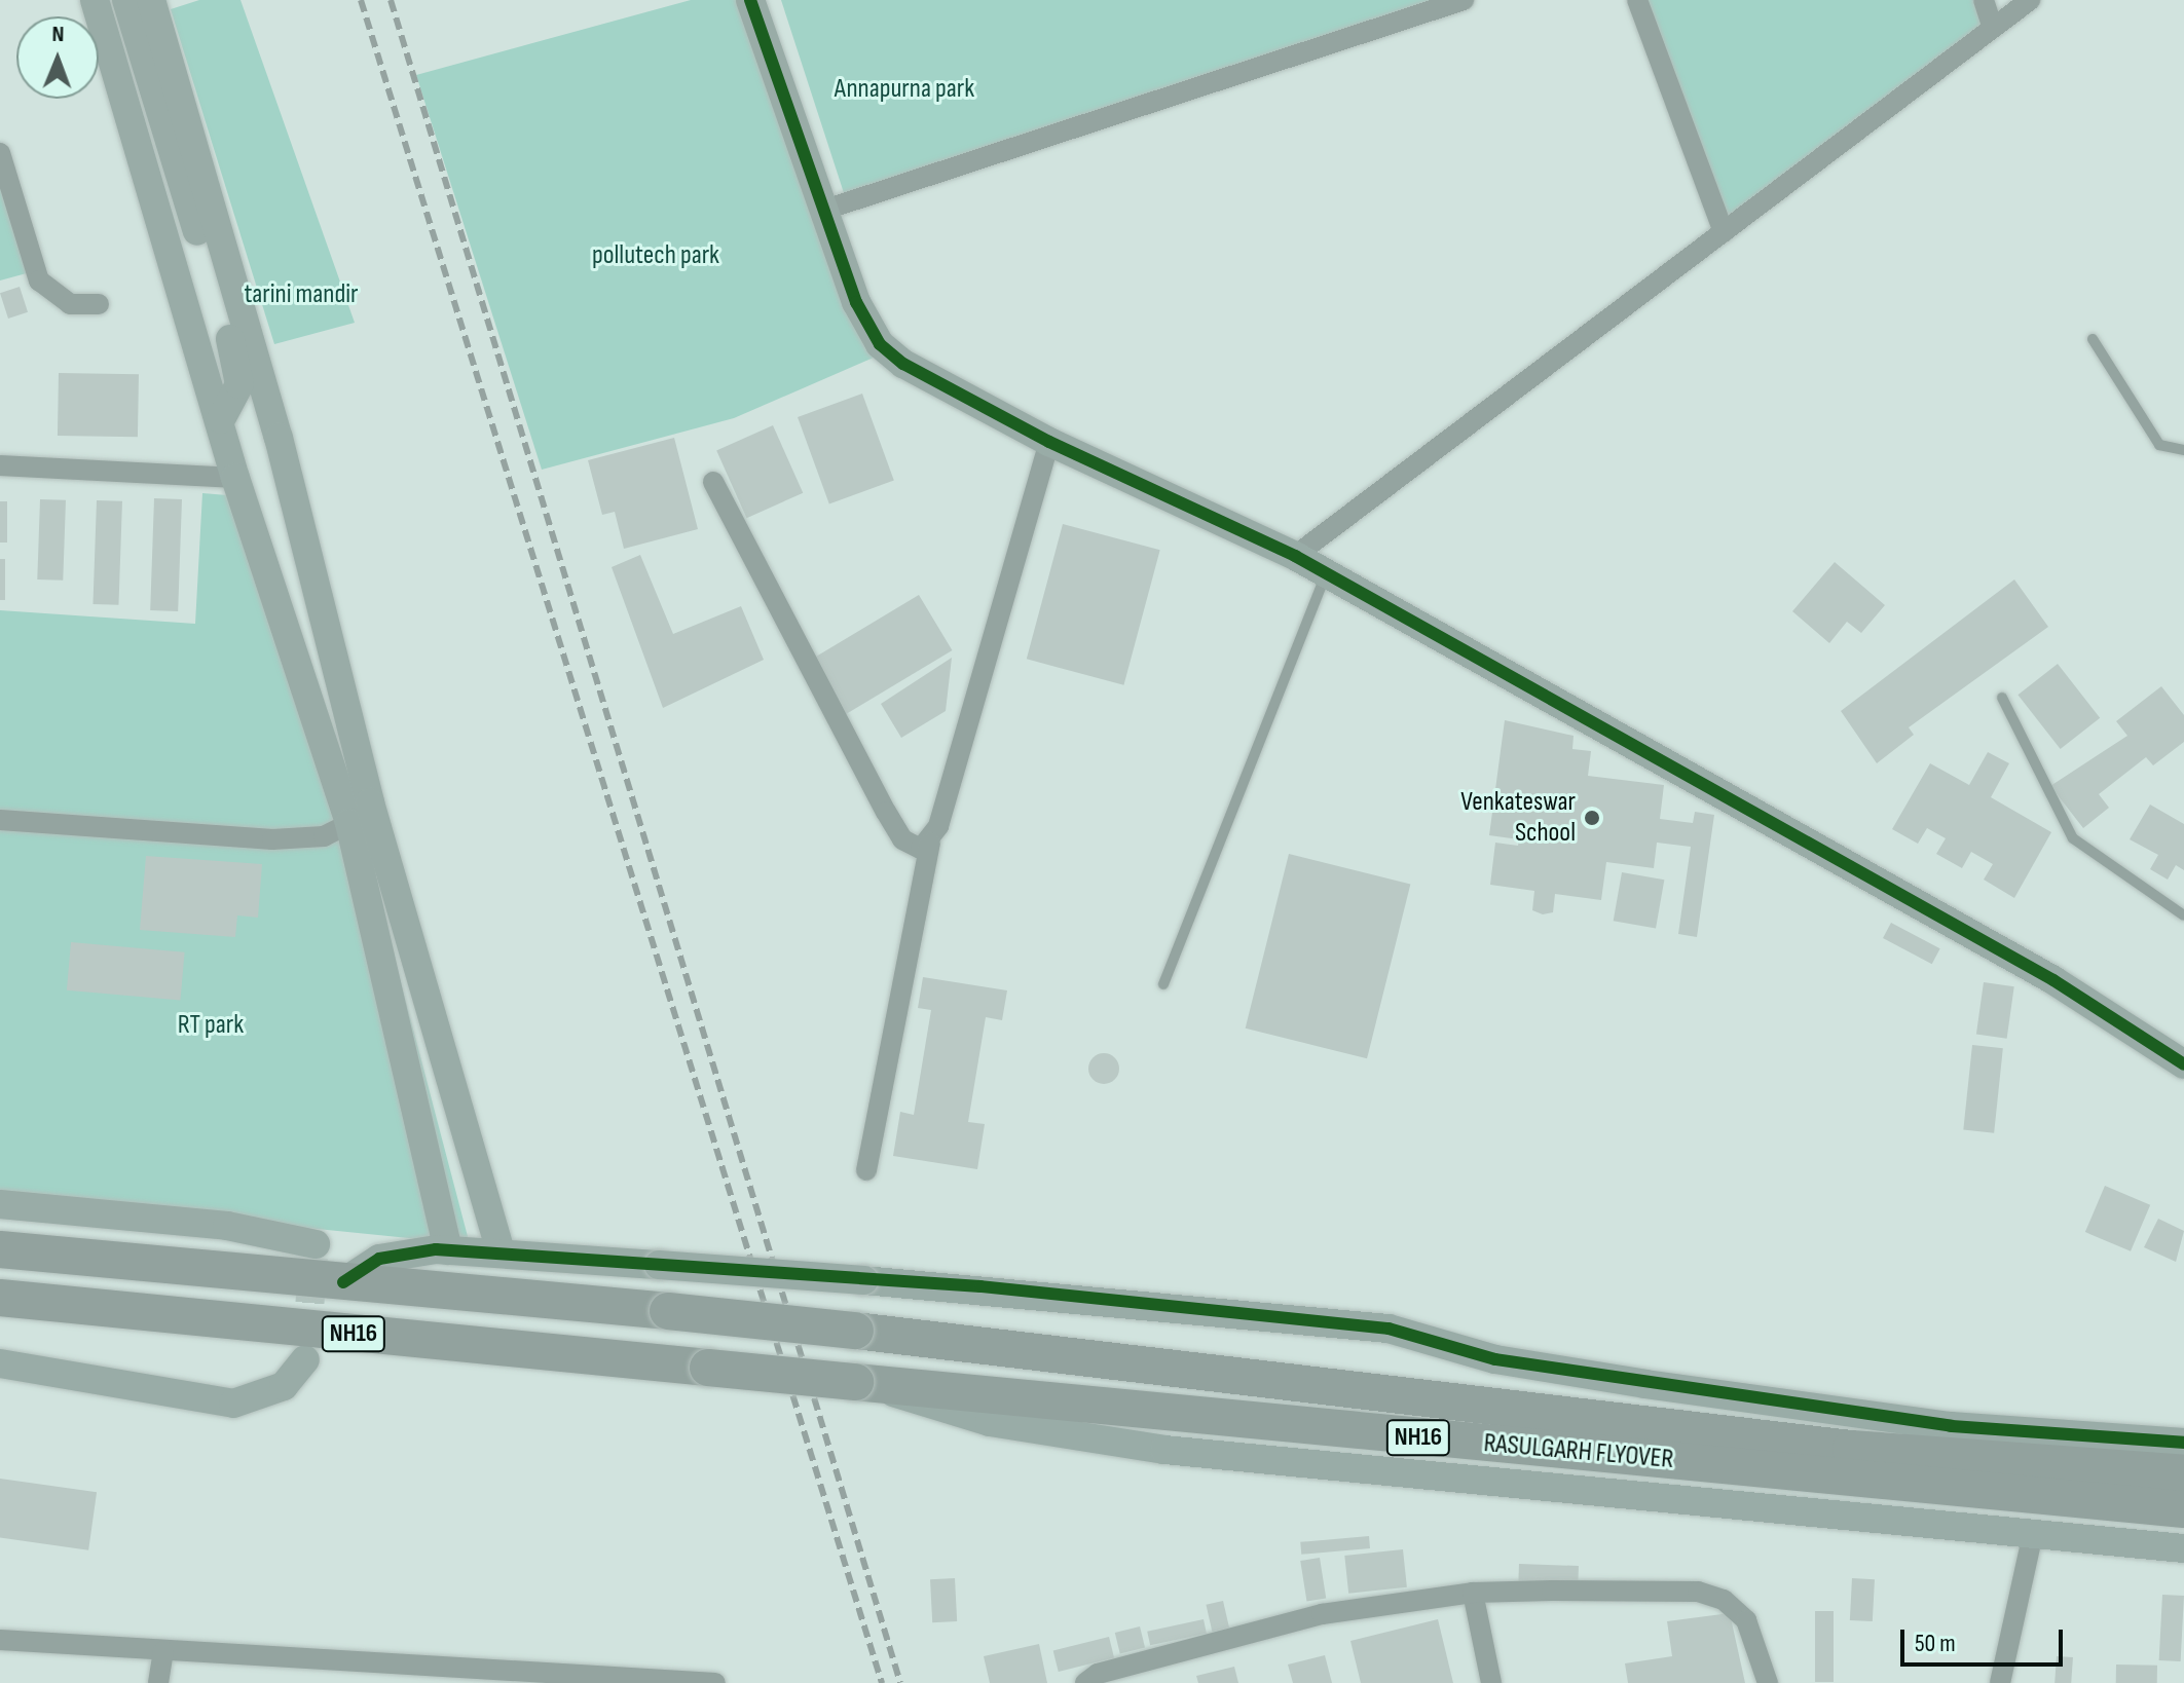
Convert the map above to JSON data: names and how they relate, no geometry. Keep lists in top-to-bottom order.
{
  "streets": {
    "highway": ["NH16", "RASULGARH FLYOVER"]
  },
  "crossings": [
    ["NH16", "RASULGARH FLYOVER"]
  ],
  "parks": [
    "Annapurna park",
    "pollutech park",
    "tarini mandir",
    "RT park"
  ],
  "places": ["Venkateswar School"],
  "scale_bar": "50 m",
  "north": "top"
}
